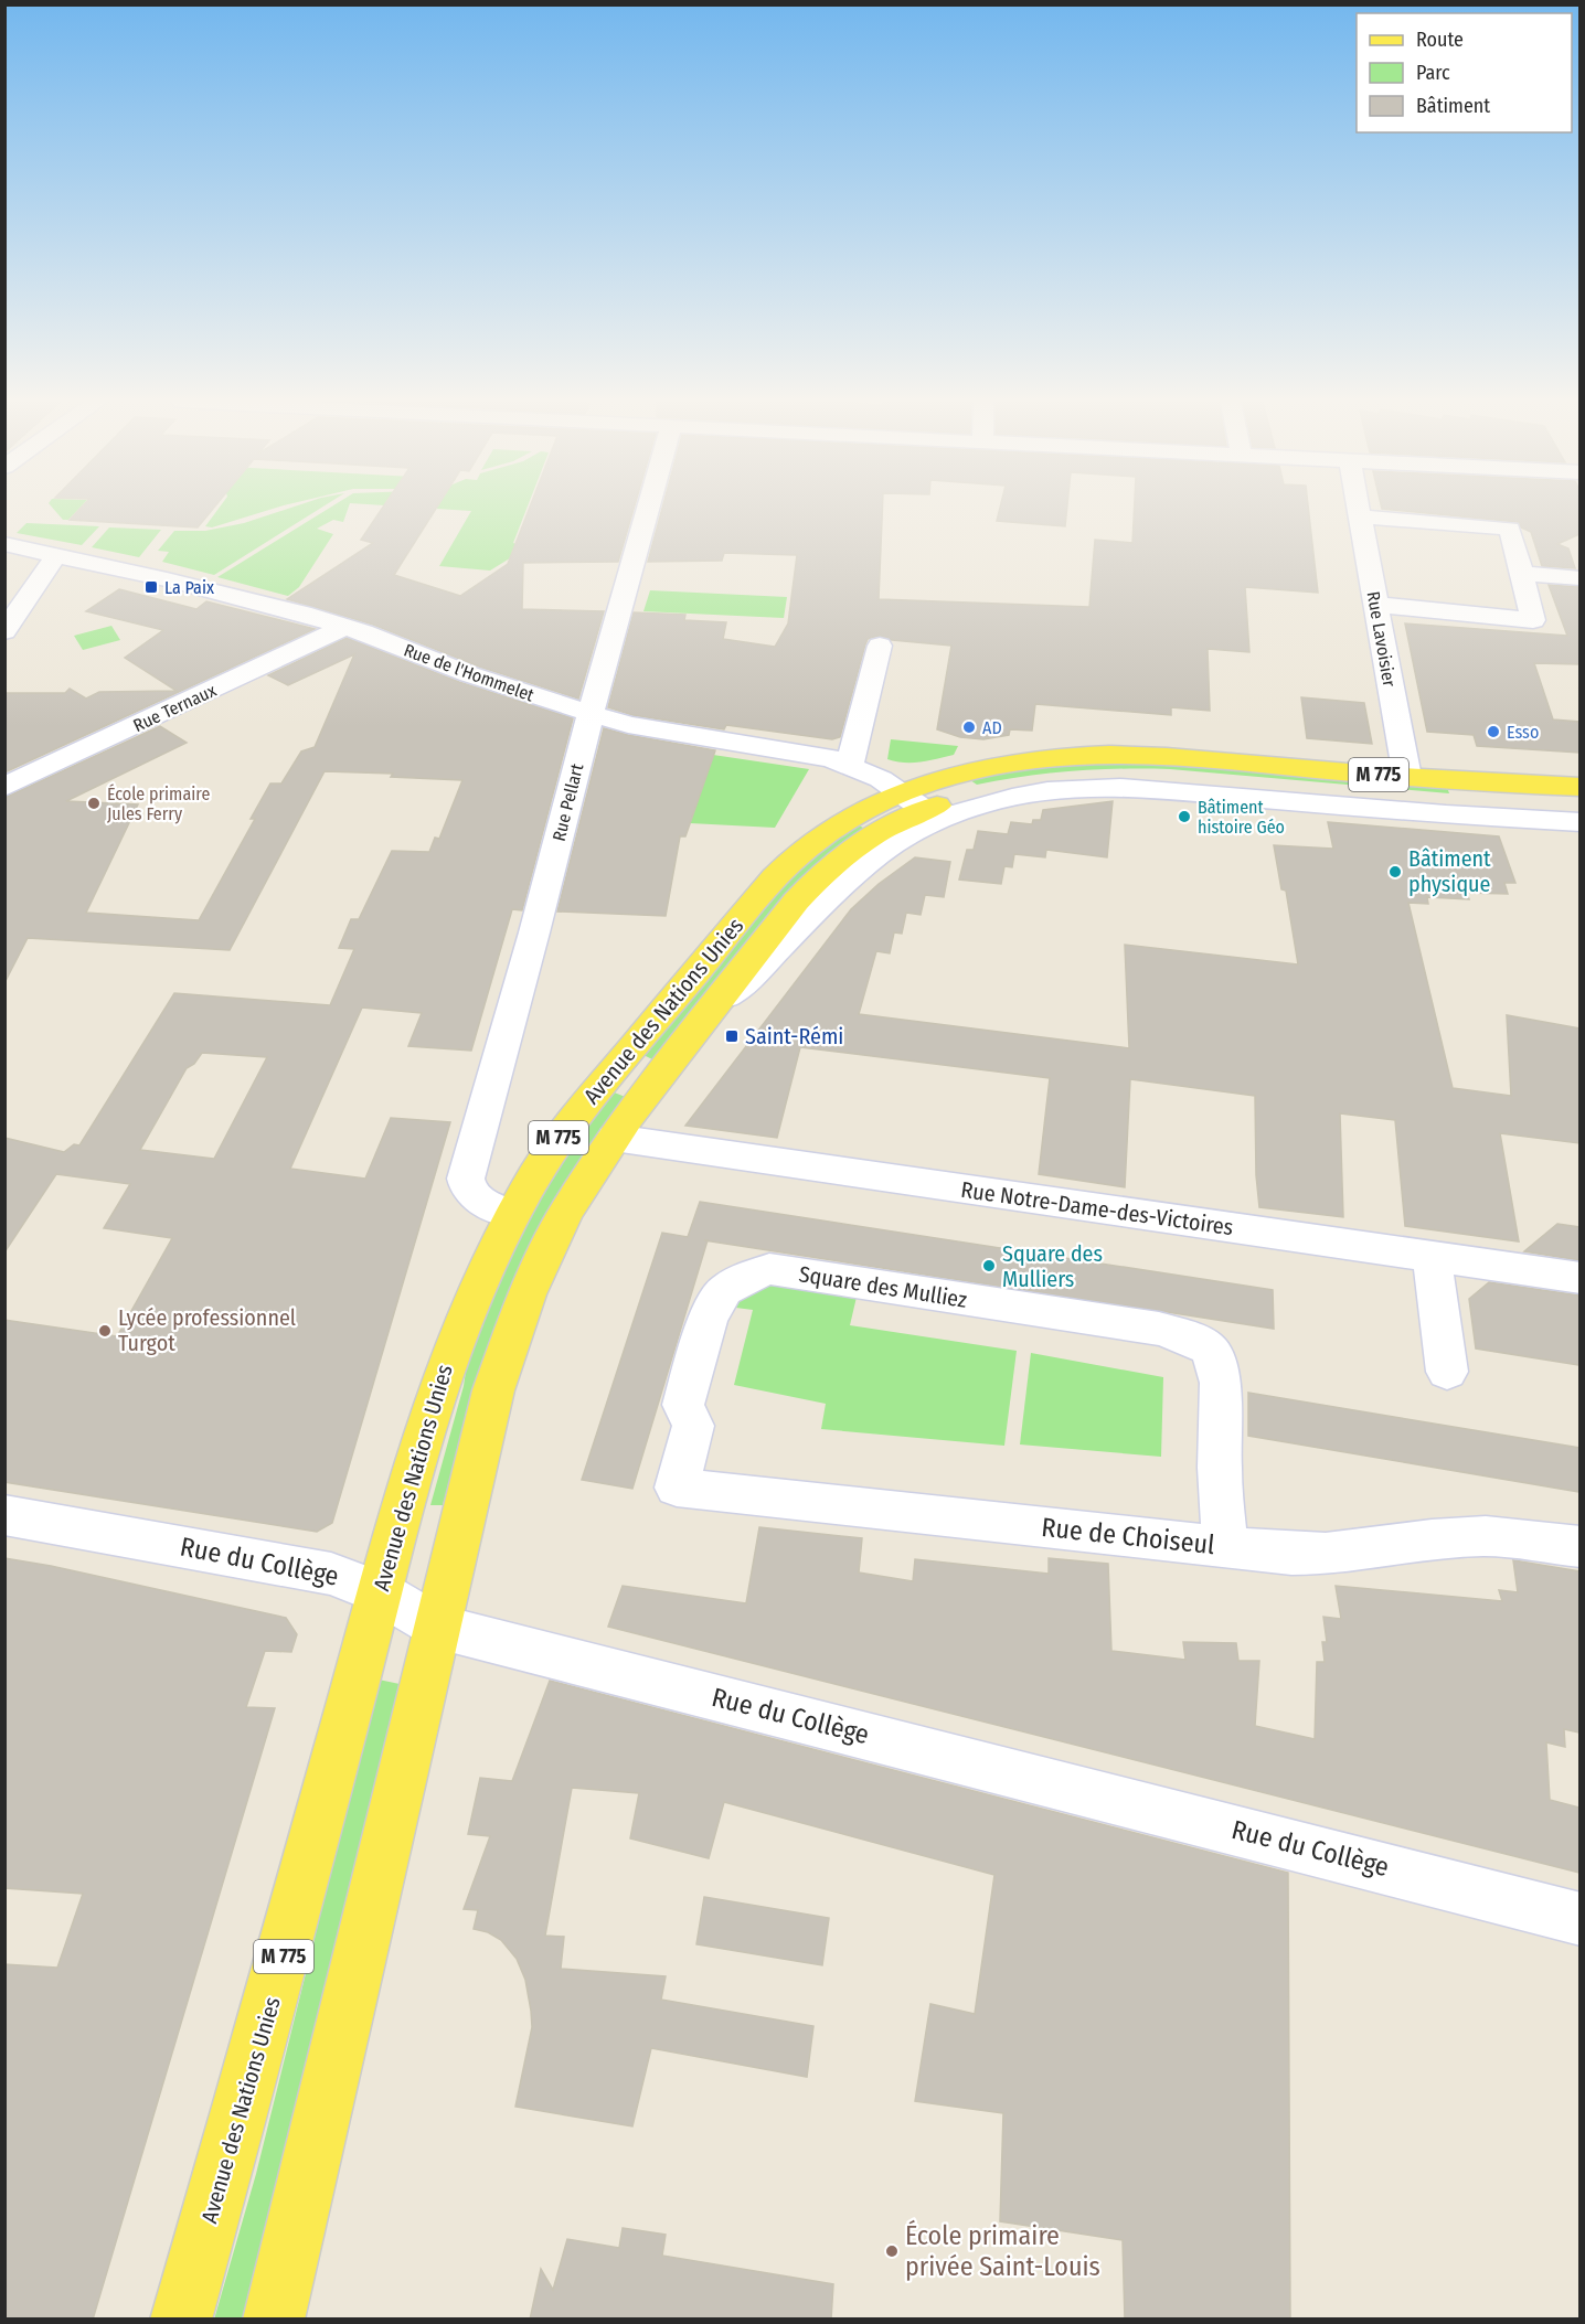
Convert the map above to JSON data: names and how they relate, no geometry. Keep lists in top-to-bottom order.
{
  "streets": {
    "main road": ["M 775", "Avenue des Nations Unies"],
    "street": [
      "Rue Lavoisier",
      "Rue de l'Hommelet",
      "Rue Ternaux",
      "Rue Pellart",
      "Rue Notre-Dame-des-Victoires",
      "Square des Mulliez",
      "Rue de Choiseul",
      "Rue du Collège"
    ]
  },
  "crossings": [
    ["Rue Lavoisier", "Avenue des Nations Unies"],
    ["Rue de l'Hommelet", "Rue Ternaux"],
    ["Rue de l'Hommelet", "Rue Pellart"],
    ["Rue de l'Hommelet", "Avenue des Nations Unies"],
    ["Rue Pellart", "Avenue des Nations Unies"],
    ["Avenue des Nations Unies", "Rue Notre-Dame-des-Victoires"],
    ["Avenue des Nations Unies", "Rue du Collège"],
    ["Square des Mulliez", "Rue de Choiseul"]
  ],
  "places": {
    "transit": ["La Paix", "Saint-Rémi"],
    "other": [
      "AD",
      "Esso",
      "École primaire Jules Ferry",
      "Bâtiment histoire Géo",
      "Bâtiment physique",
      "Square des Mulliers",
      "Lycée professionnel Turgot",
      "École primaire privée Saint-Louis"
    ]
  },
  "legend": ["Route", "Parc", "Bâtiment"]
}
